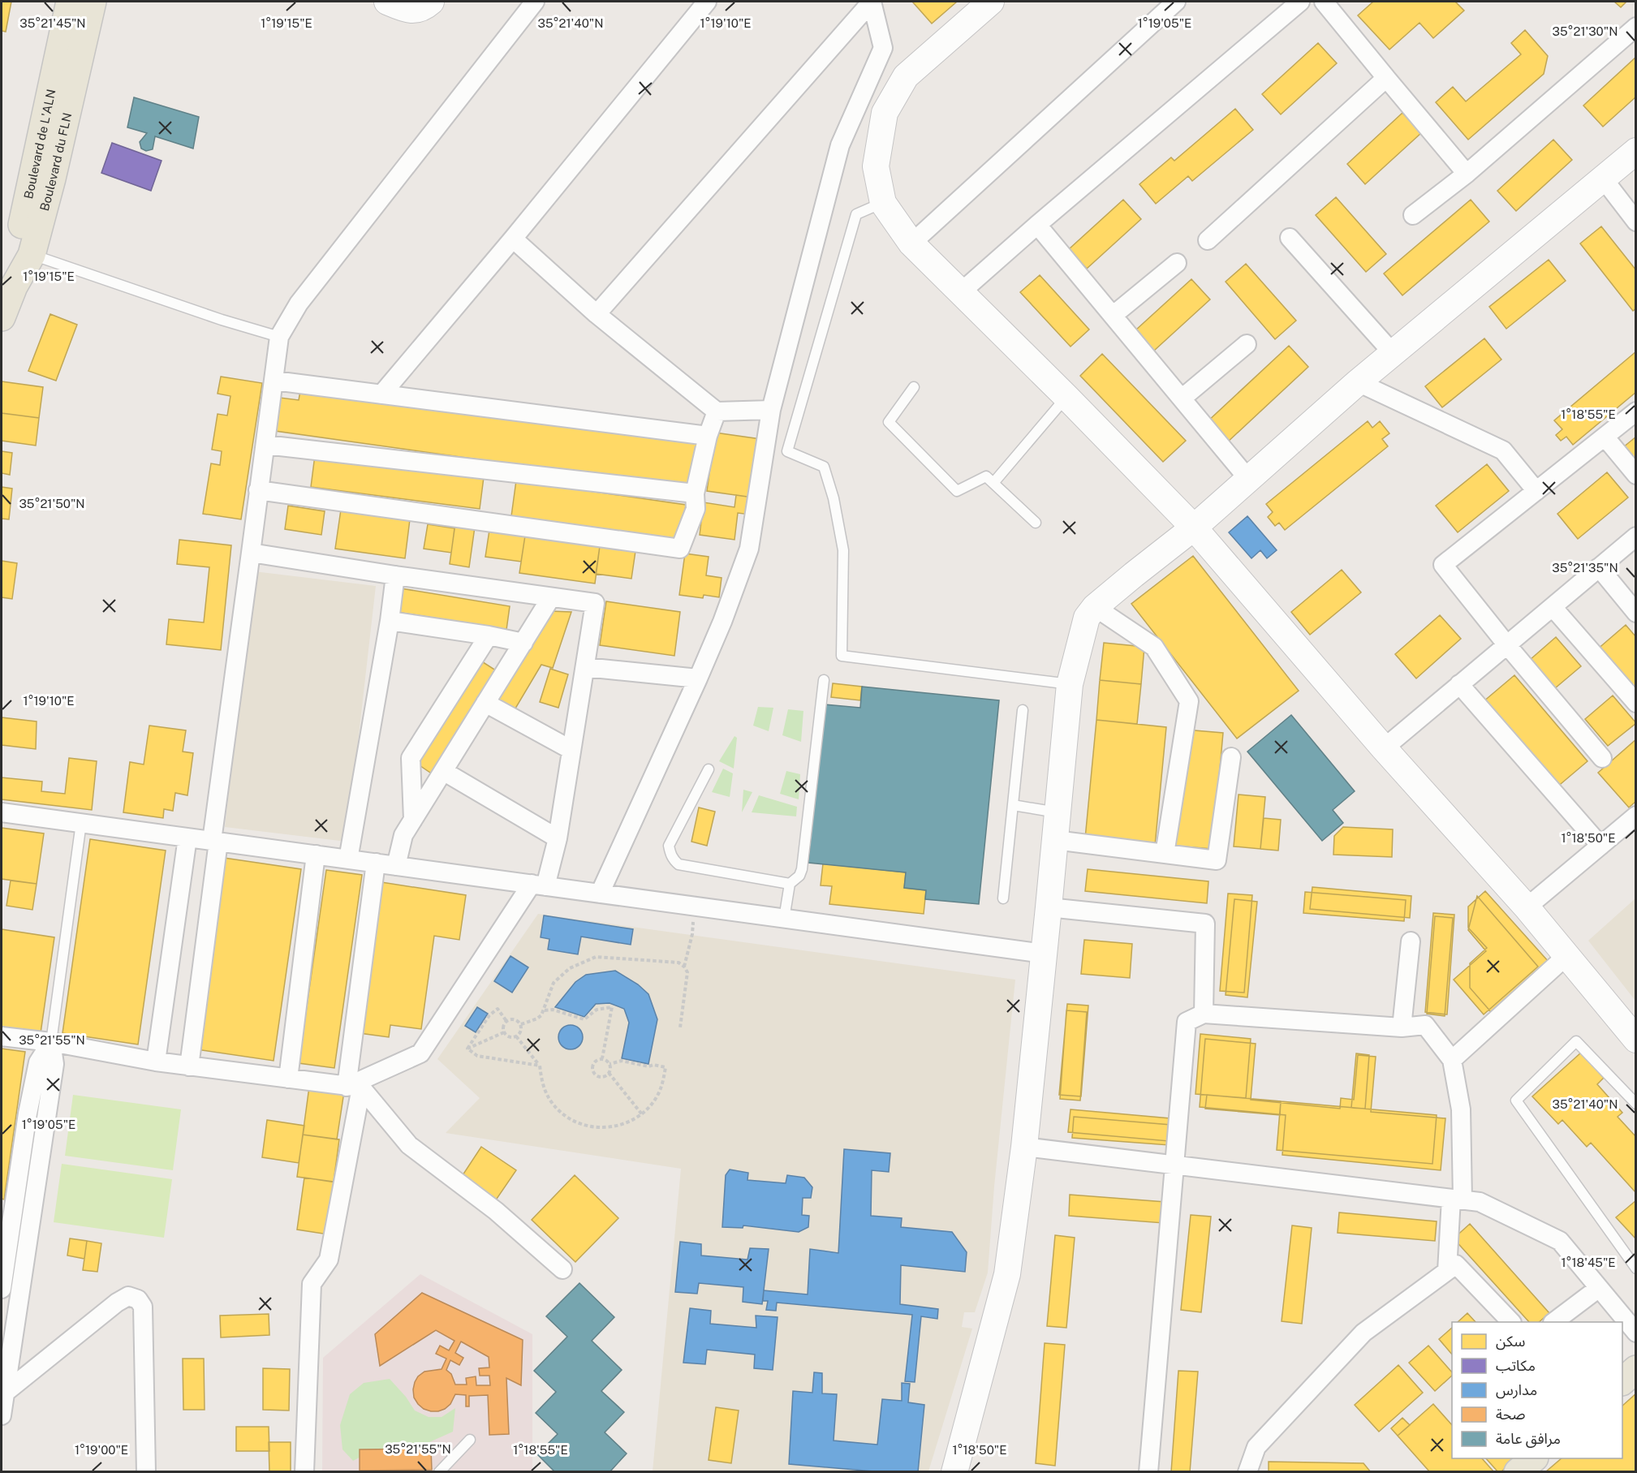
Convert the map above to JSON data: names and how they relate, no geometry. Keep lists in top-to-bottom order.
{
  "streets": {
    "main road": ["Boulevard de L'ALN", "Boulevard du FLN"]
  },
  "crossings": [
    ["Boulevard de L'ALN", "Boulevard du FLN"]
  ],
  "legend": [
    "سكن",
    "مكاتب",
    "مدارس",
    "صحة",
    "مرافق عامة"
  ],
  "coordinates": [
    "1°19'15\"E",
    "1°19'10\"E",
    "1°19'05\"E",
    "35°21'45\"N",
    "35°21'40\"N",
    "35°21'30\"N",
    "1°18'55\"E",
    "35°21'50\"N",
    "35°21'35\"N",
    "1°18'50\"E",
    "35°21'55\"N",
    "1°18'45\"E",
    "1°19'00\"E"
  ]
}
